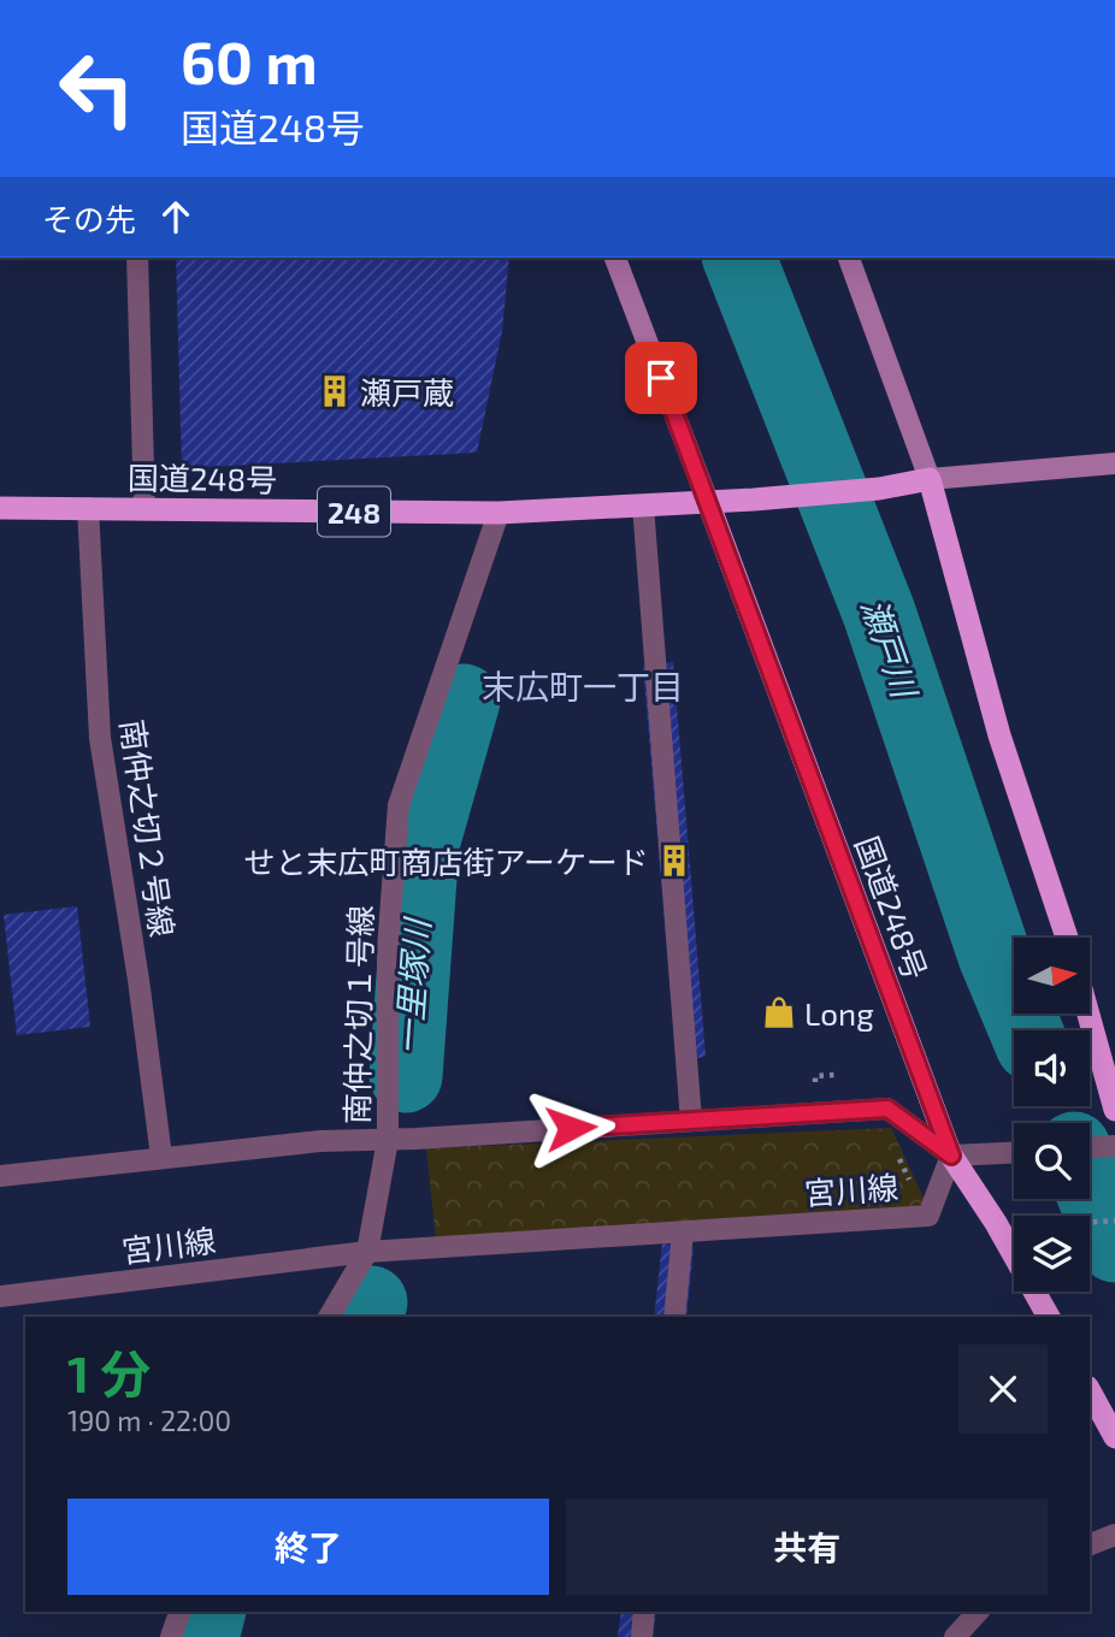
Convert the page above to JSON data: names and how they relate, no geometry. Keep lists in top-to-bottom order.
{
  "streets": {
    "highway": ["国道248号", "248"],
    "street": ["南仲之切２号線", "南仲之切１号線", "宮川線"]
  },
  "crossings": [
    ["国道248号", "南仲之切２号線"],
    ["国道248号", "南仲之切１号線"],
    ["国道248号", "宮川線"],
    ["南仲之切２号線", "宮川線"],
    ["南仲之切１号線", "宮川線"]
  ],
  "districts": ["末広町一丁目"],
  "water": ["瀬戸川", "一里塚川"],
  "places": {
    "building": ["瀬戸蔵", "せと末広町商店街アーケード"],
    "shop": ["Long"]
  },
  "north": "right",
  "page": {
    "turn": ["60 m", "国道248号"],
    "then": "その先",
    "heading": ["1 分", "190 m · 22:00"],
    "buttons": ["終了", "共有"]
  }
}
